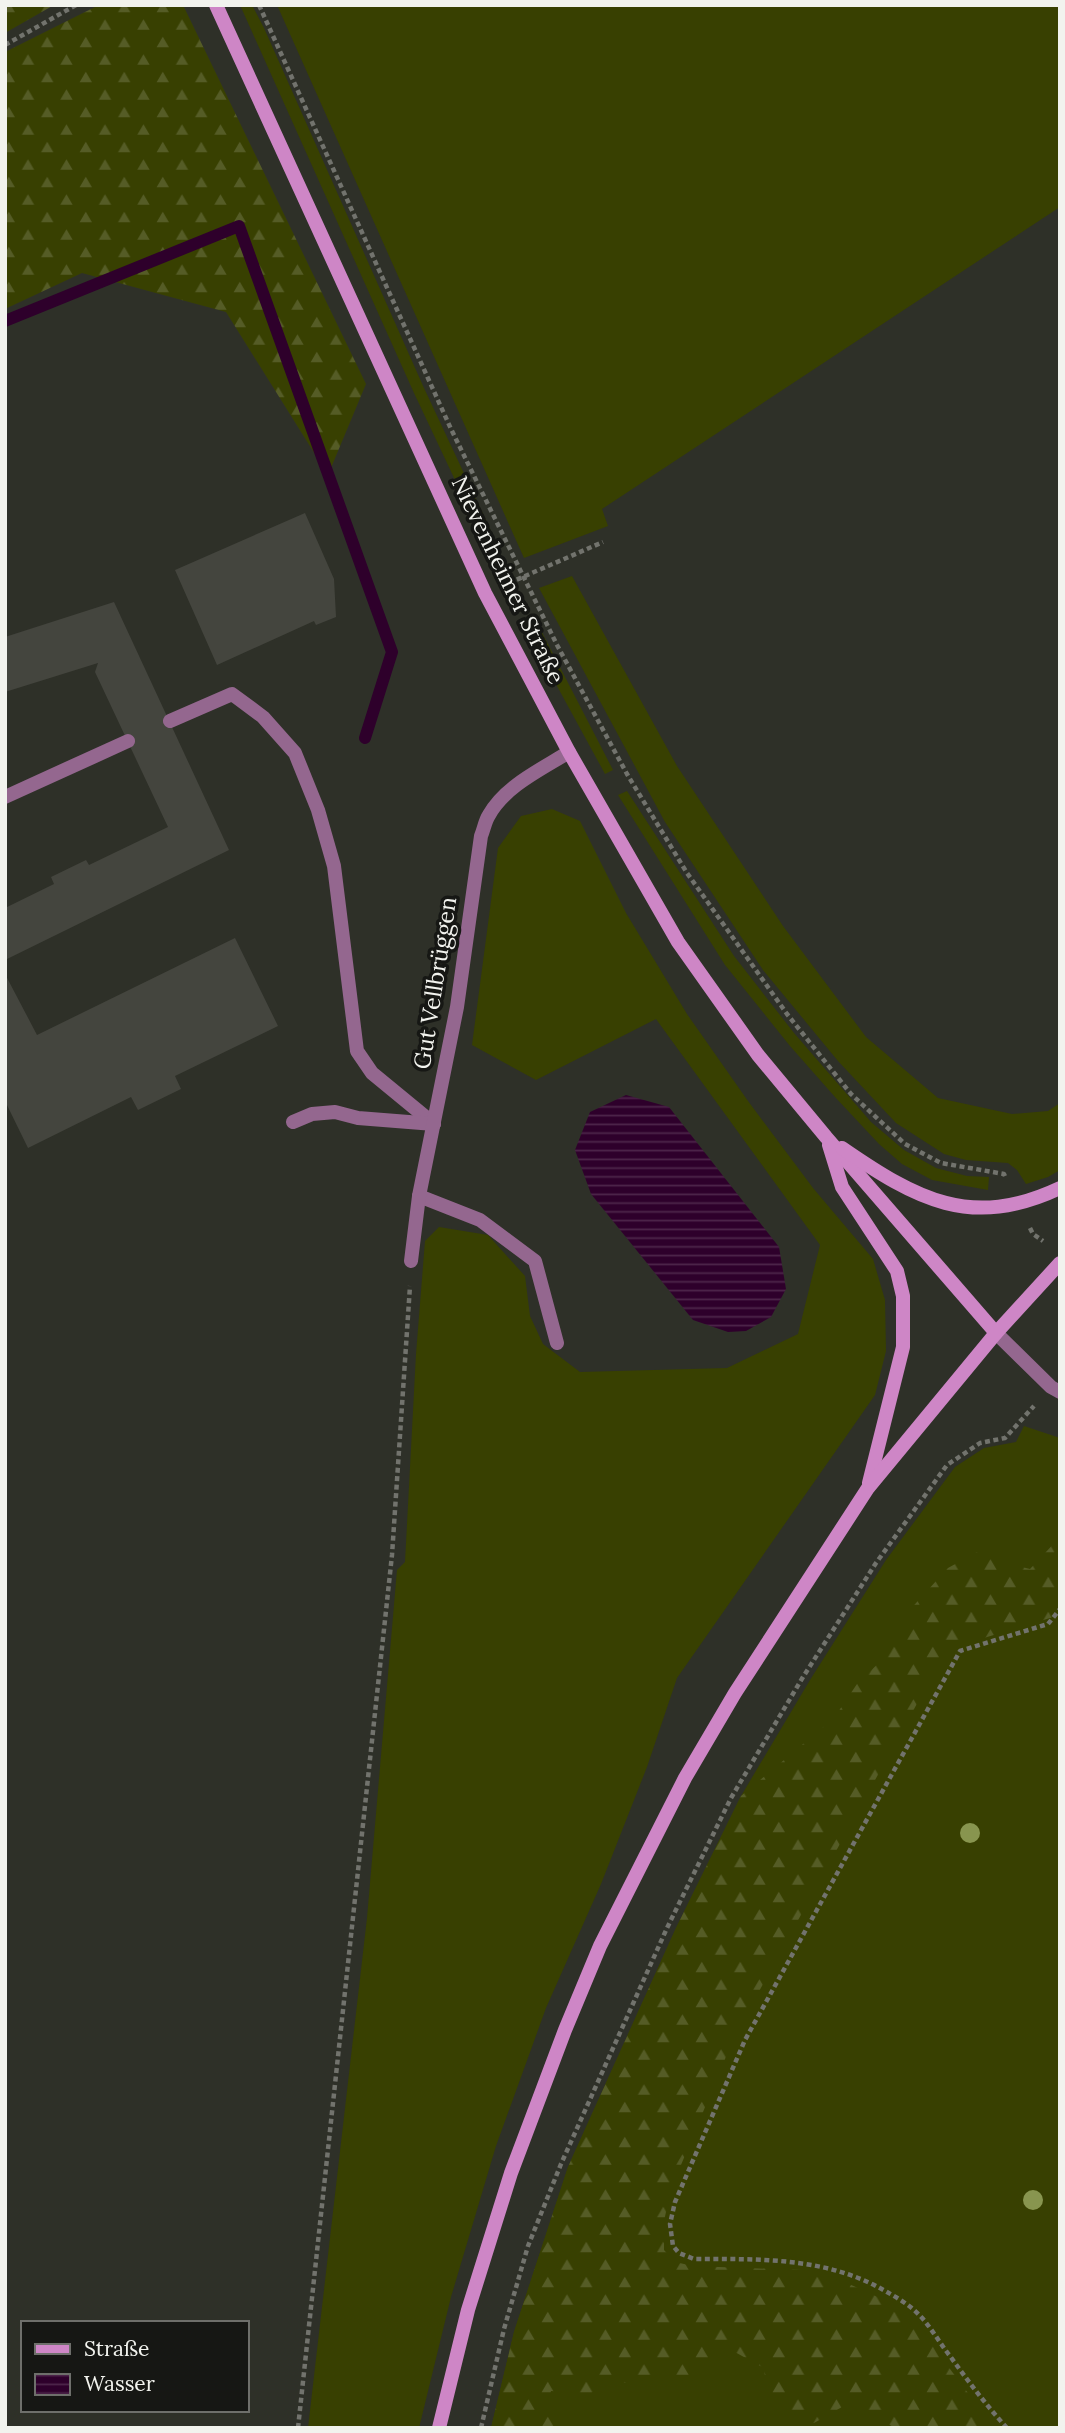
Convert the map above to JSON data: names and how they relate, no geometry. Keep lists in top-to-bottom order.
{
  "streets": {
    "main road": ["Nievenheimer Straße"],
    "street": ["Gut Vellbrüggen"]
  },
  "crossings": [
    ["Nievenheimer Straße", "Gut Vellbrüggen"]
  ],
  "legend": ["Straße", "Wasser"]
}
